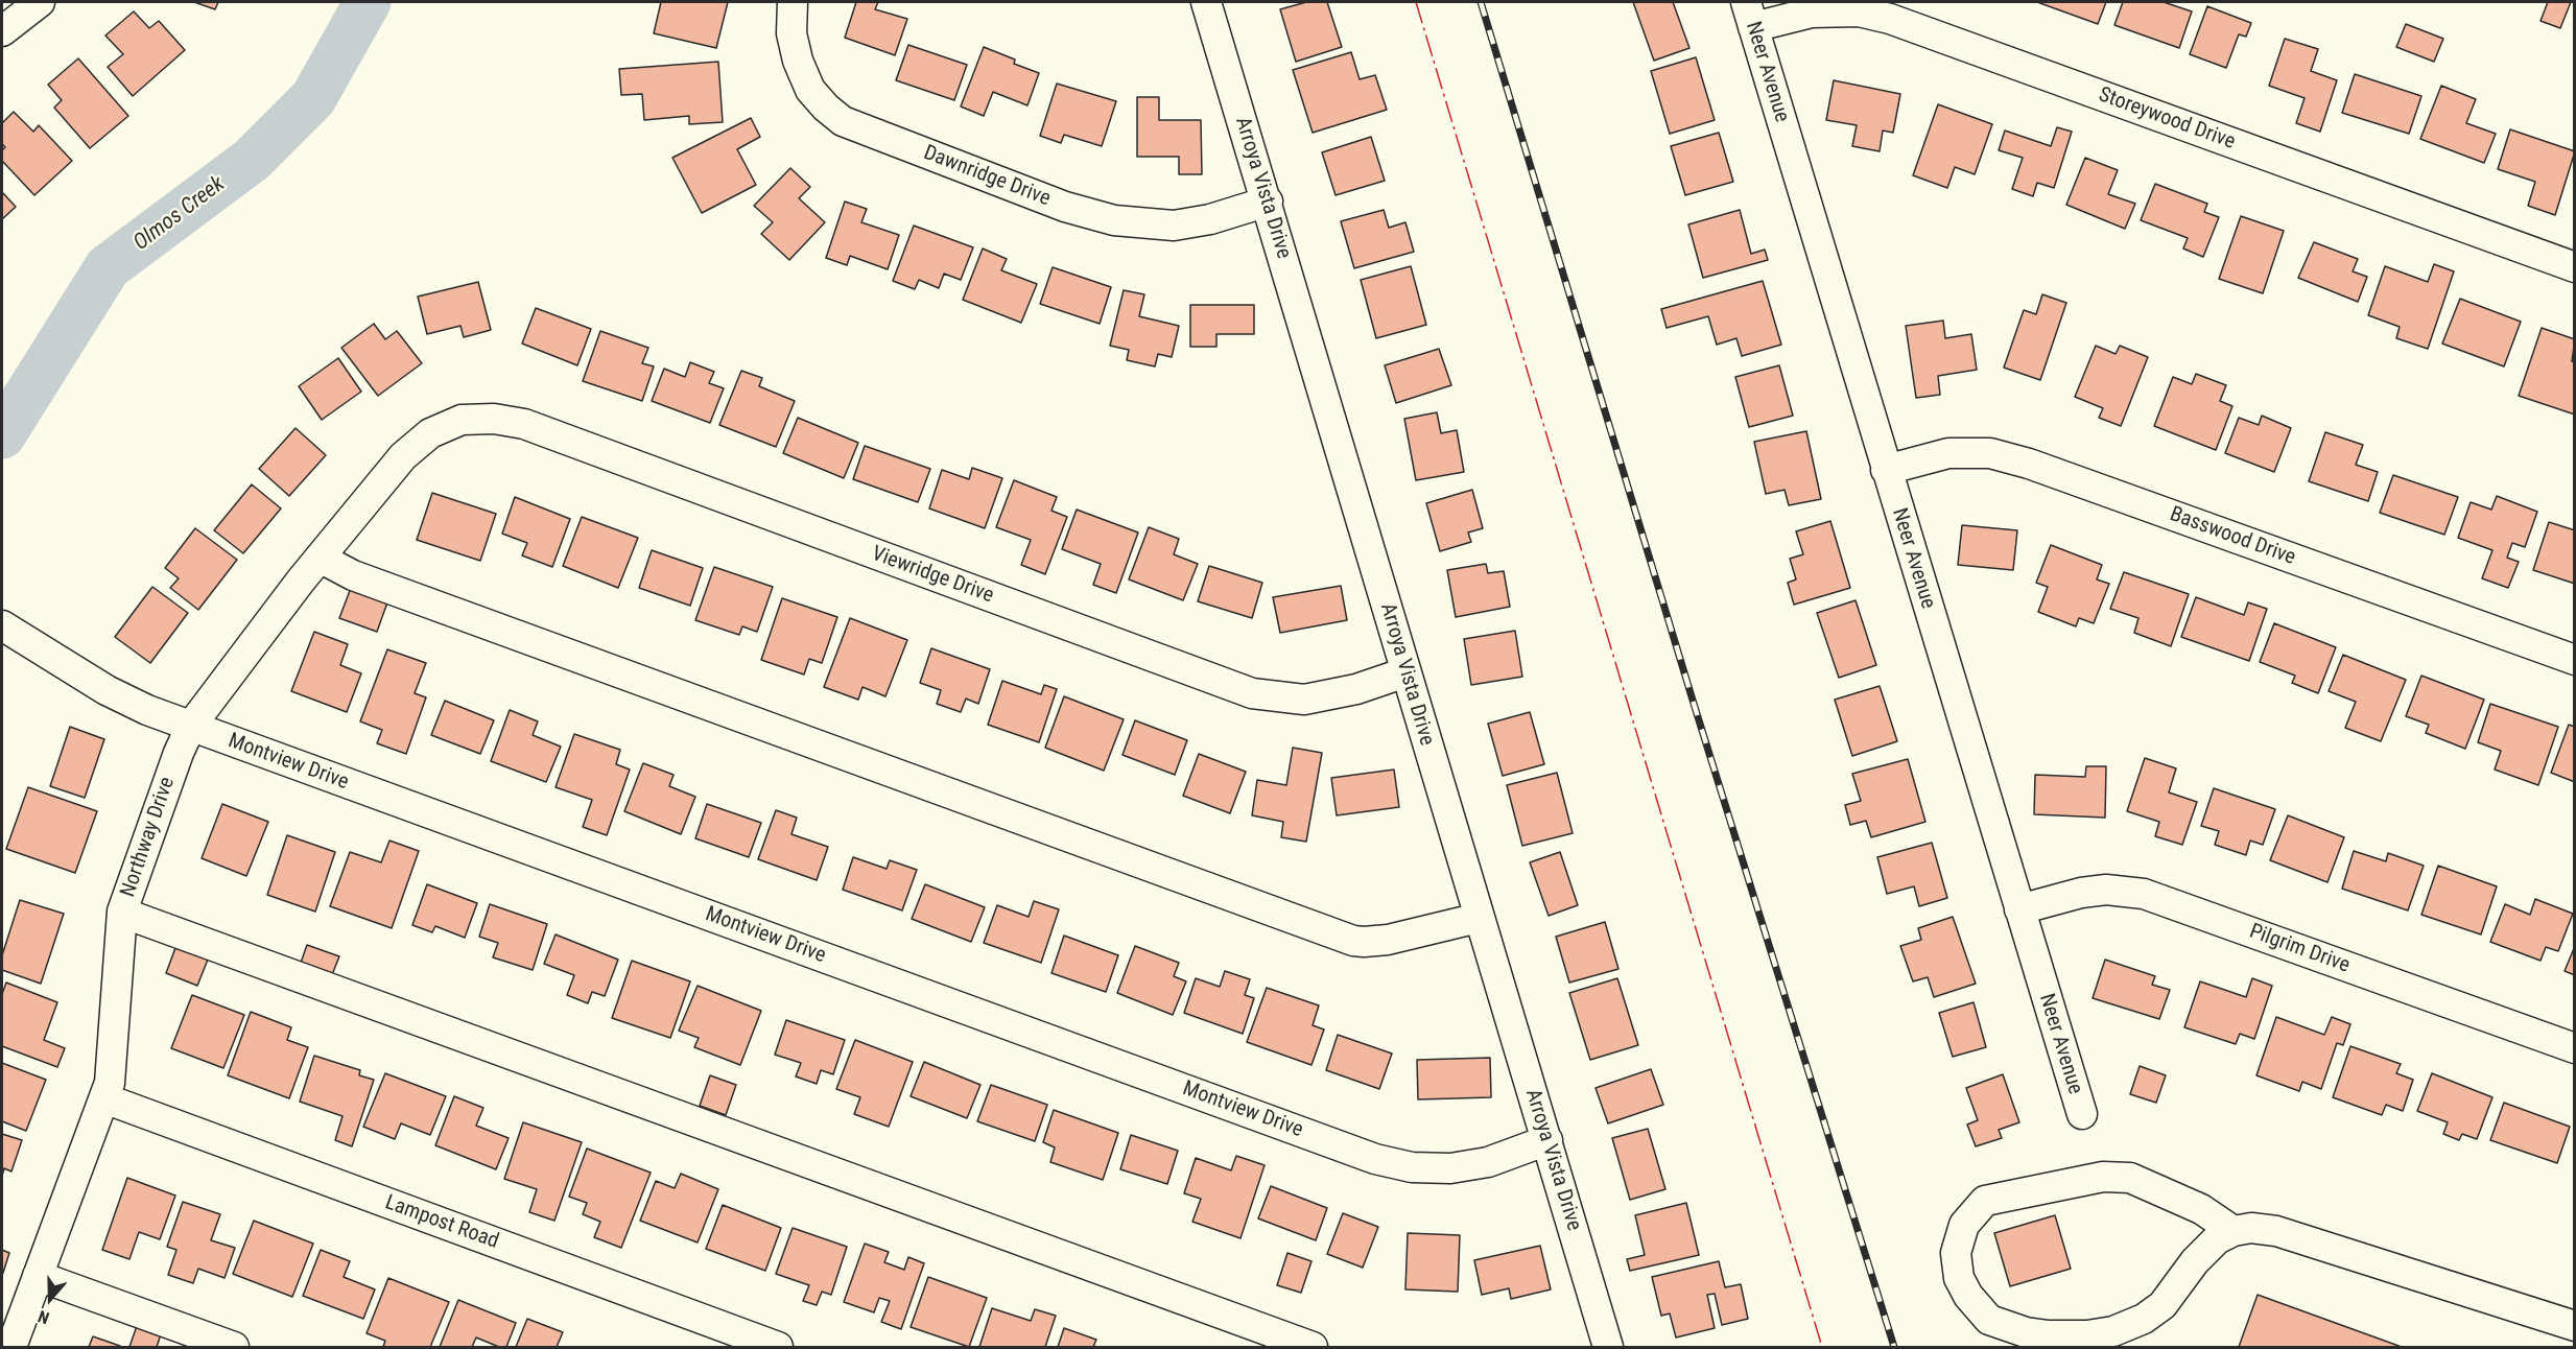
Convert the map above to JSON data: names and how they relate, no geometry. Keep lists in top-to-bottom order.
{
  "streets": {
    "street": [
      "Neer Avenue",
      "Storeywood Drive",
      "Dawnridge Drive",
      "Arroya Vista Drive",
      "Basswood Drive",
      "Viewridge Drive",
      "Montview Drive",
      "Northway Drive",
      "Pilgrim Drive",
      "Lampost Road"
    ]
  },
  "crossings": [
    ["Neer Avenue", "Storeywood Drive"],
    ["Neer Avenue", "Basswood Drive"],
    ["Neer Avenue", "Pilgrim Drive"],
    ["Dawnridge Drive", "Arroya Vista Drive"],
    ["Arroya Vista Drive", "Viewridge Drive"],
    ["Arroya Vista Drive", "Montview Drive"],
    ["Viewridge Drive", "Northway Drive"],
    ["Montview Drive", "Northway Drive"],
    ["Northway Drive", "Lampost Road"]
  ],
  "water": ["Olmos Creek"],
  "north": "bottom"
}
